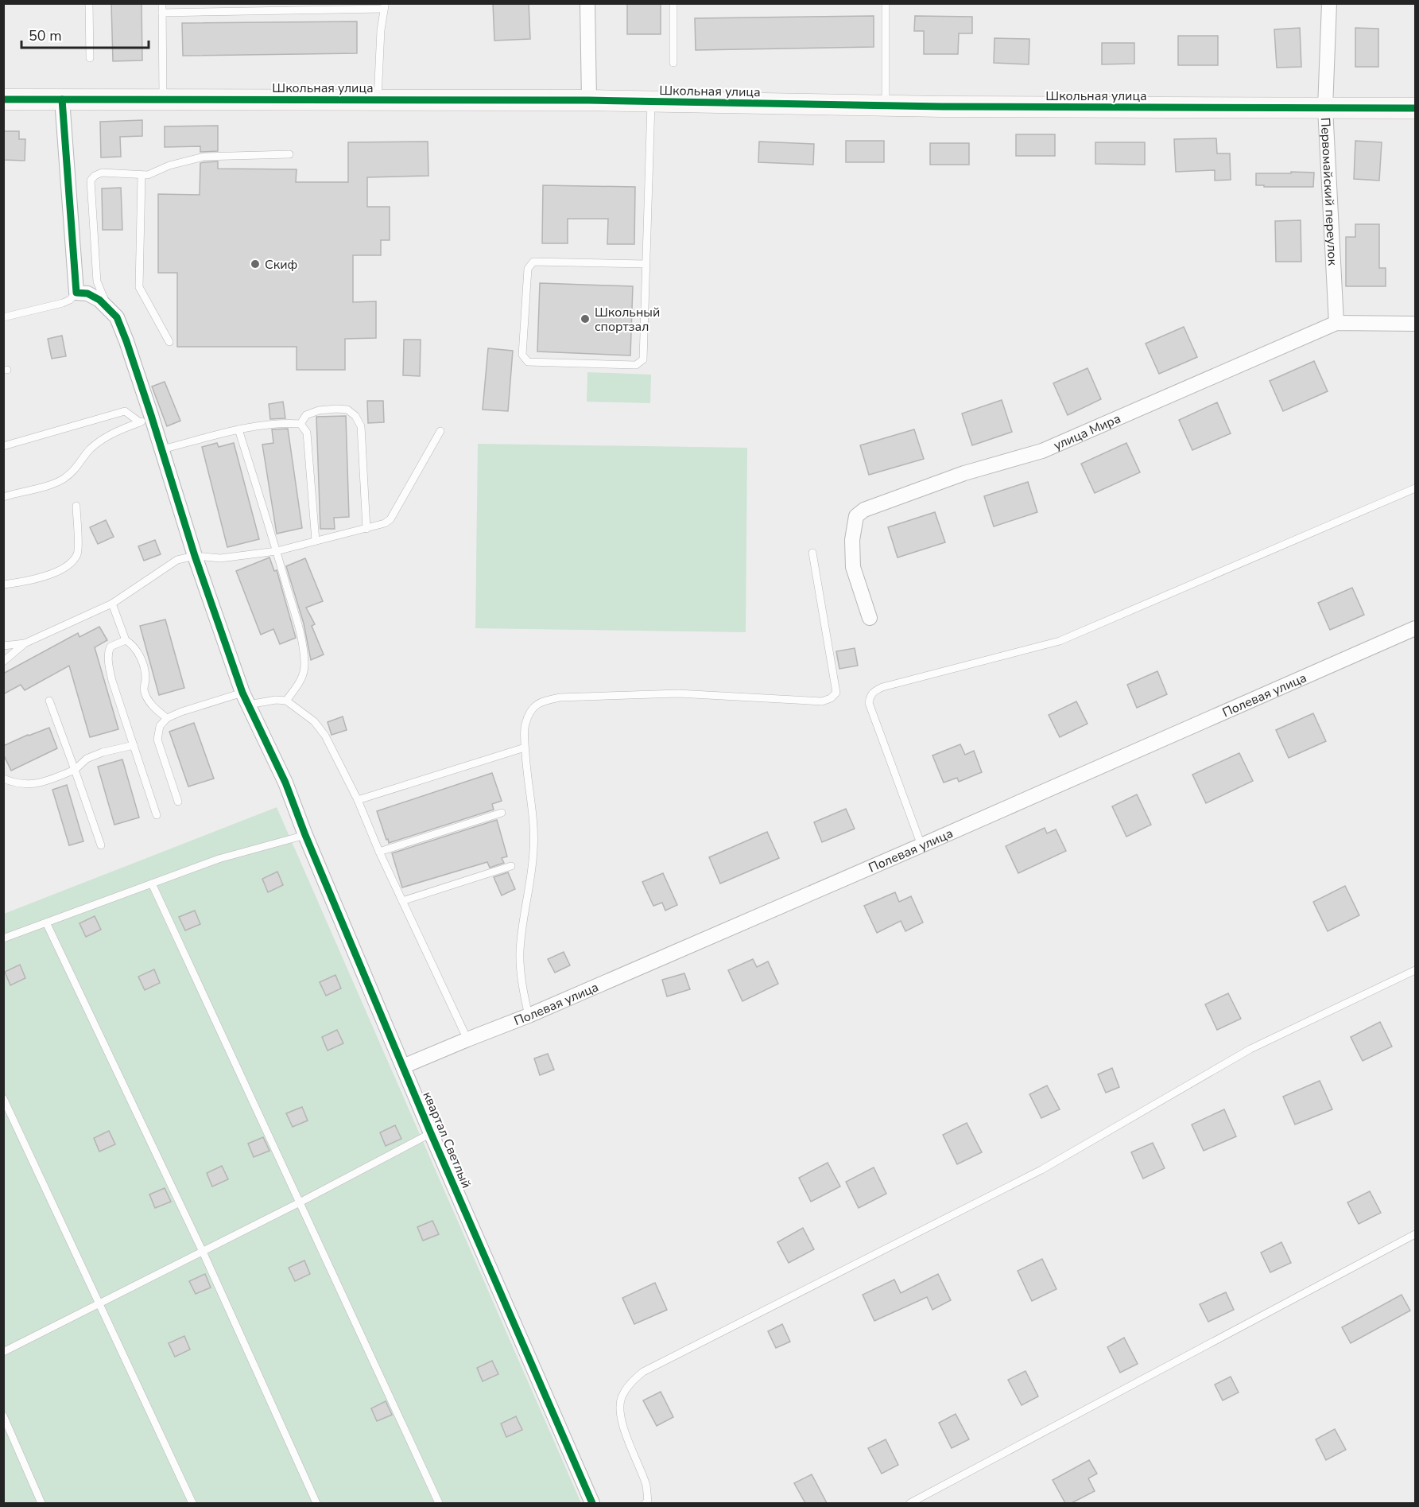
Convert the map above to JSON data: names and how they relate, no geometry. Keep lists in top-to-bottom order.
{
  "streets": {
    "street": [
      "Школьная улица",
      "Первомайский переулок",
      "улица Мира",
      "Полевая улица",
      "квартал Светлый"
    ]
  },
  "crossings": [
    ["Школьная улица", "Первомайский переулок"],
    ["Первомайский переулок", "улица Мира"],
    ["Полевая улица", "квартал Светлый"]
  ],
  "places": ["Скиф", "Школьный спортзал"],
  "scale_bar": "50 m"
}
